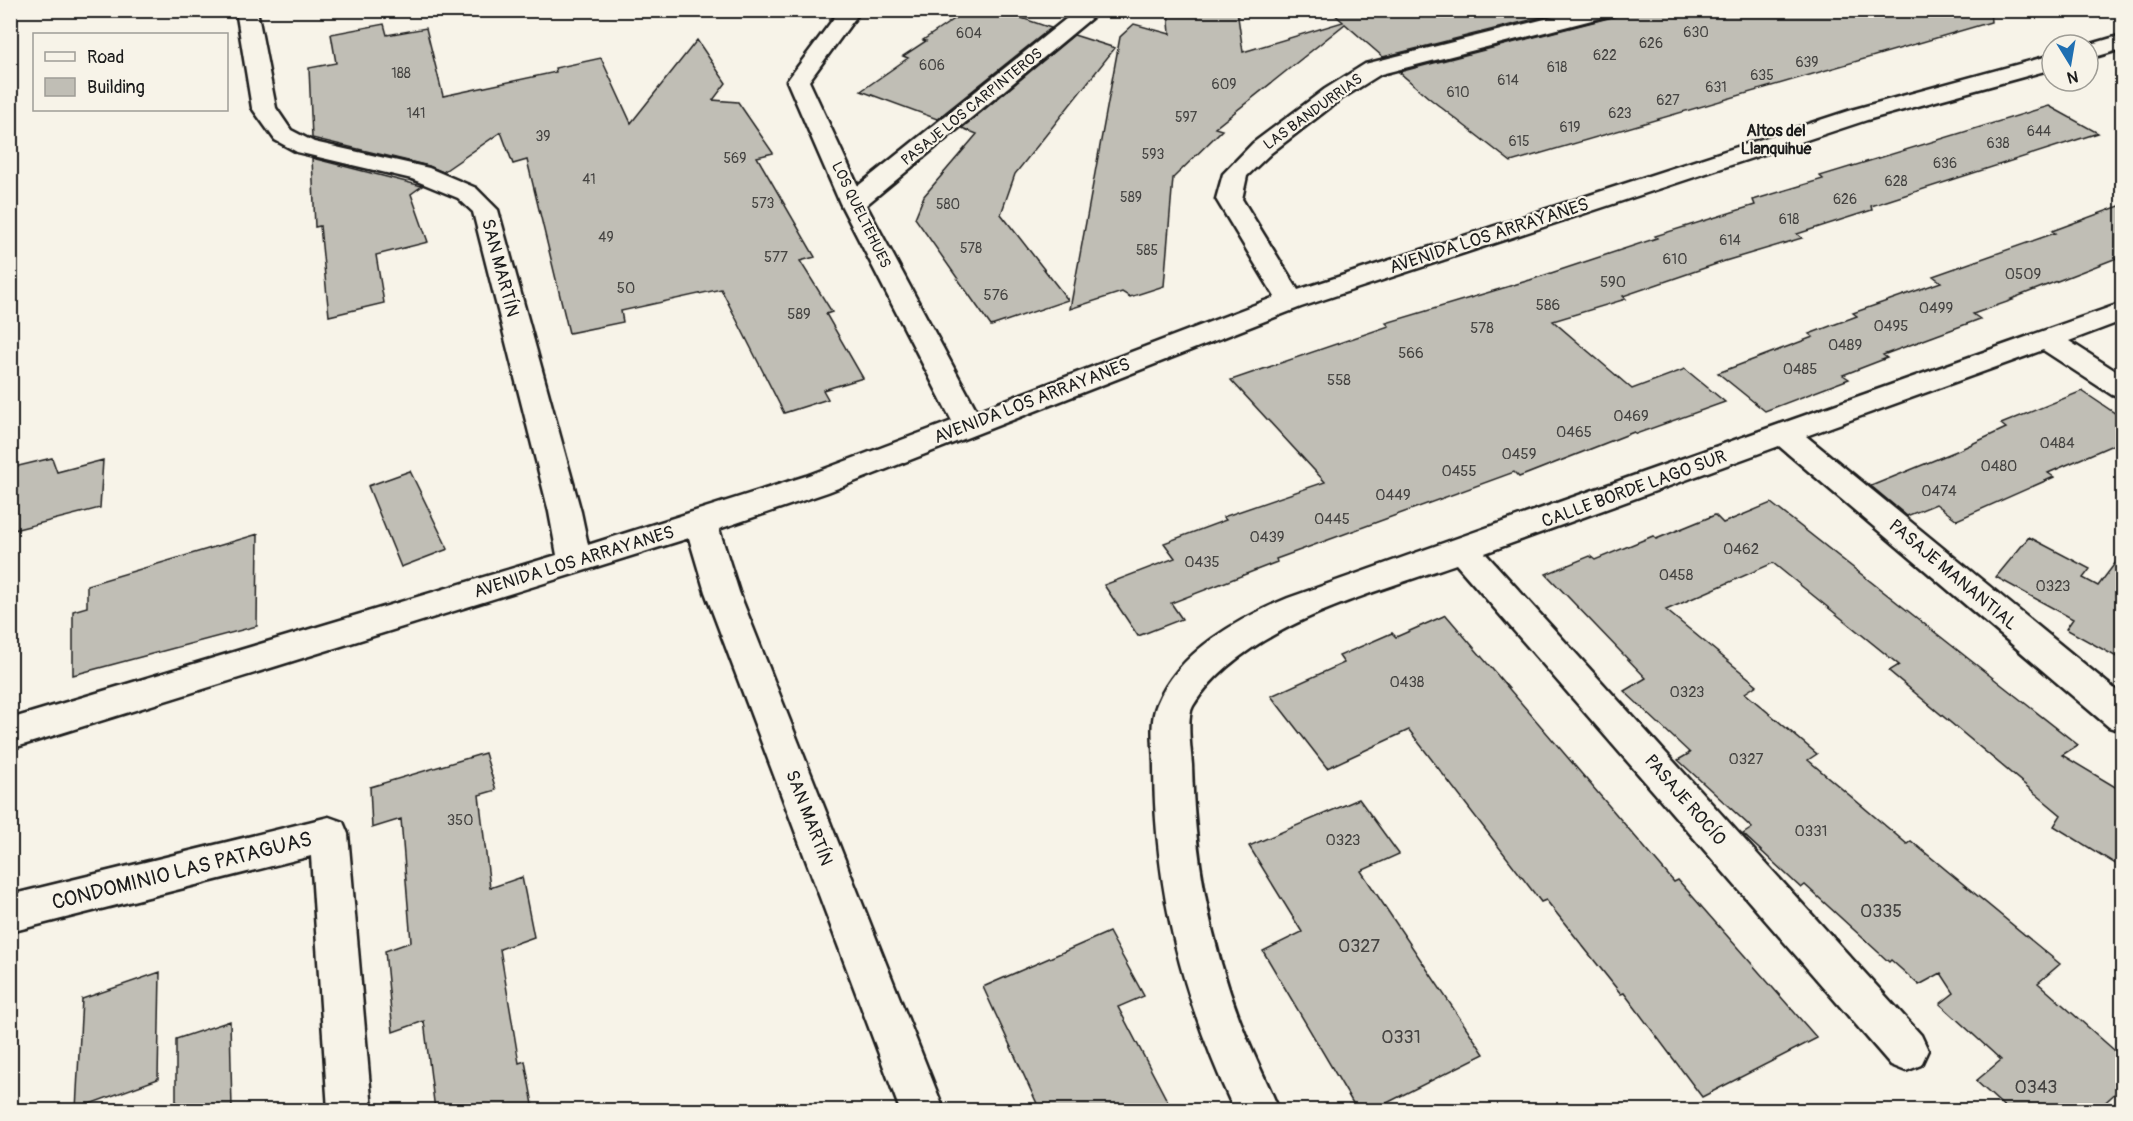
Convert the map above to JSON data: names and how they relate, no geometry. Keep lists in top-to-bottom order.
{
  "streets": {
    "street": [
      "PASAJE LOS CARPINTEROS",
      "LAS BANDURRIAS",
      "LOS QUELTEHUES",
      "AVENIDA LOS ARRAYANES",
      "SAN MARTÍN",
      "CALLE BORDE LAGO SUR",
      "PASAJE MANANTIAL",
      "PASAJE ROCÍO",
      "CONDOMINIO LAS PATAGUAS"
    ]
  },
  "crossings": [
    ["PASAJE LOS CARPINTEROS", "LOS QUELTEHUES"],
    ["LAS BANDURRIAS", "AVENIDA LOS ARRAYANES"],
    ["LOS QUELTEHUES", "AVENIDA LOS ARRAYANES"],
    ["AVENIDA LOS ARRAYANES", "SAN MARTÍN"],
    ["CALLE BORDE LAGO SUR", "PASAJE MANANTIAL"],
    ["CALLE BORDE LAGO SUR", "PASAJE ROCÍO"]
  ],
  "districts": ["Altos del Llanquihue"],
  "house_numbers": [
    "630",
    "604",
    "626",
    "622",
    "639",
    "606",
    "618",
    "188",
    "635",
    "614",
    "609",
    "631",
    "610",
    "627",
    "141",
    "623",
    "597",
    "619",
    "644",
    "39",
    "615",
    "638",
    "593",
    "569",
    "636",
    "41",
    "628",
    "589",
    "626",
    "573",
    "580",
    "618",
    "49",
    "614",
    "578",
    "585",
    "577",
    "610",
    "0509",
    "590",
    "50",
    "576",
    "586",
    "0499",
    "589",
    "0495",
    "578",
    "0489",
    "566",
    "0485",
    "558",
    "0469",
    "0465",
    "0484",
    "0459",
    "0480",
    "0455",
    "0474",
    "0449",
    "0445",
    "0439",
    "0462",
    "0435",
    "0458",
    "0323",
    "0438",
    "0323",
    "0327",
    "350",
    "0331",
    "0323",
    "0335",
    "0327",
    "0331",
    "0343"
  ],
  "legend": ["Road", "Building"],
  "north": "bottom"
}
